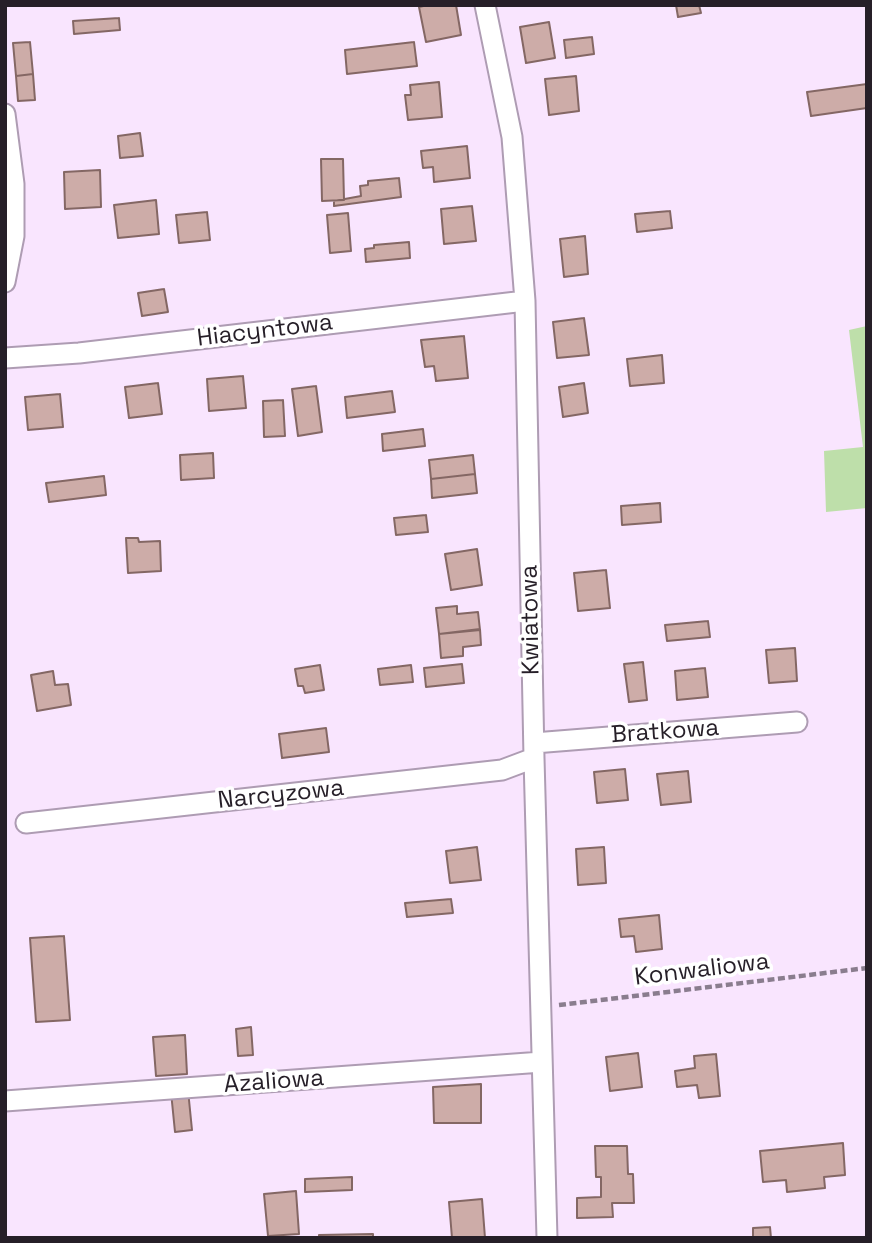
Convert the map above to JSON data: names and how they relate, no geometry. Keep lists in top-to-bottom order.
{
  "streets": {
    "street": [
      "Hiacyntowa",
      "Kwiatowa",
      "Bratkowa",
      "Narcyzowa",
      "Azaliowa"
    ],
    "path": ["Konwaliowa"]
  },
  "crossings": [
    ["Hiacyntowa", "Kwiatowa"],
    ["Kwiatowa", "Bratkowa"],
    ["Kwiatowa", "Narcyzowa"],
    ["Kwiatowa", "Konwaliowa"],
    ["Kwiatowa", "Azaliowa"],
    ["Bratkowa", "Narcyzowa"]
  ]
}
